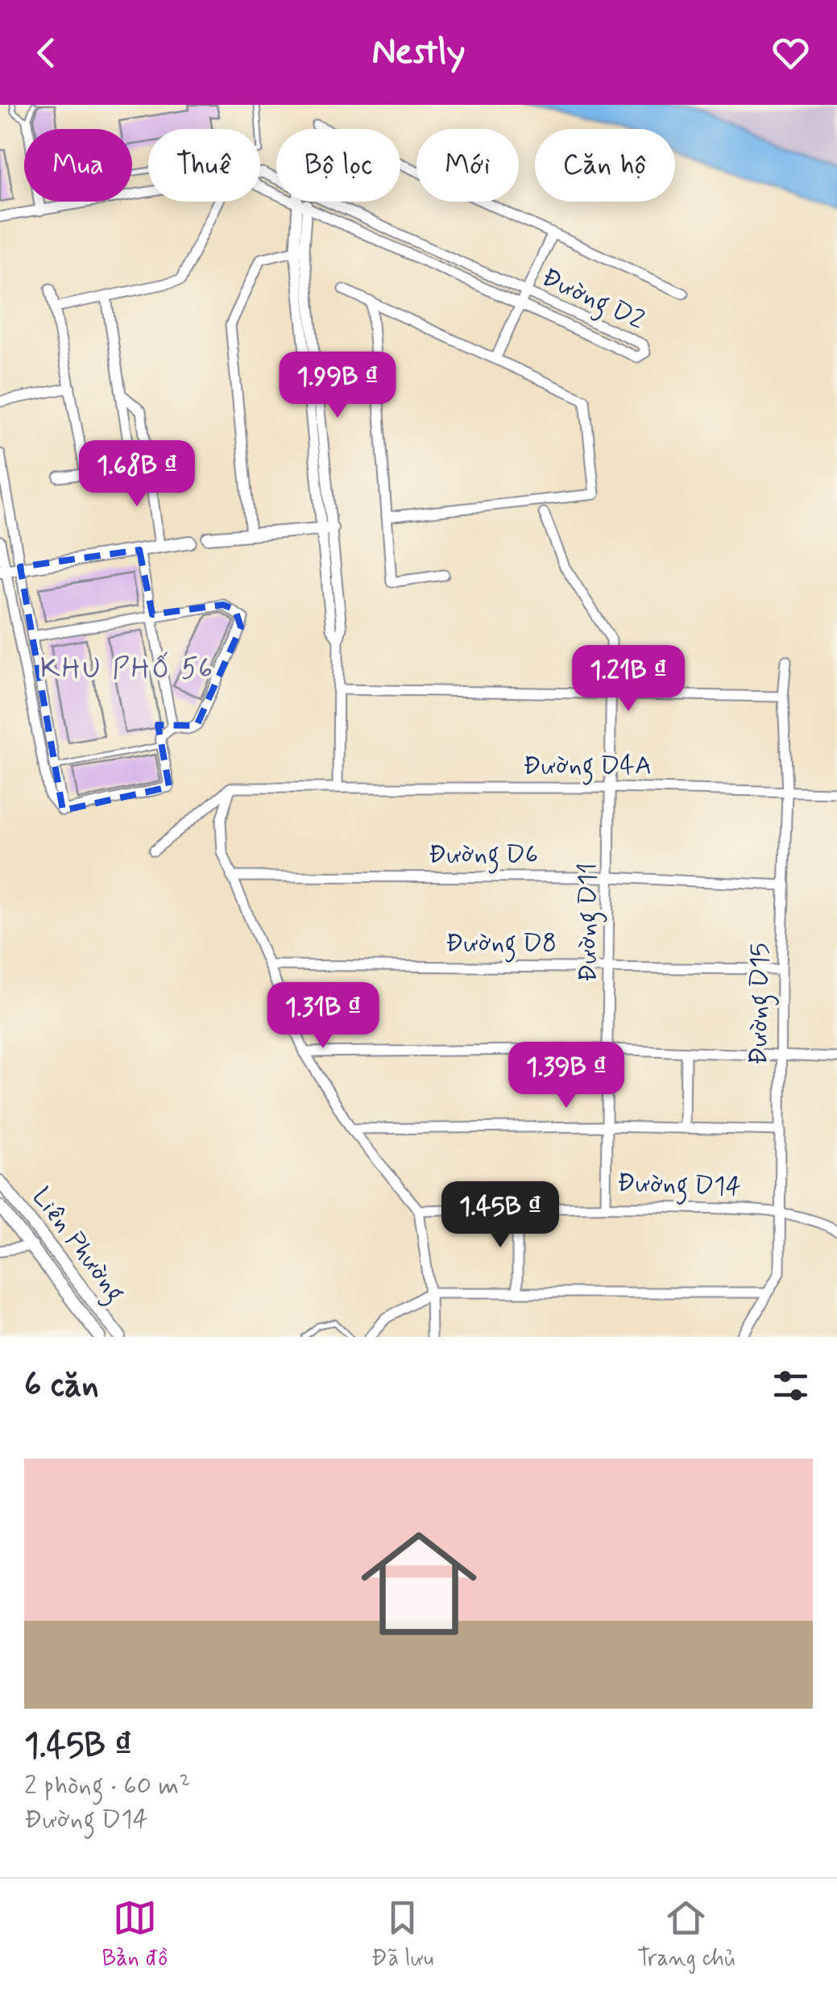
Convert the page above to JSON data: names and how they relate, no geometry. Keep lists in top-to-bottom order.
{
  "streets": {
    "street": [
      "Đường D2",
      "Đường D4A",
      "Đường D6",
      "Đường D11",
      "Đường D8",
      "Đường D15",
      "Đường D14",
      "Liên Phường"
    ]
  },
  "crossings": [
    ["Đường D4A", "Đường D11"],
    ["Đường D4A", "Đường D15"],
    ["Đường D6", "Đường D11"],
    ["Đường D6", "Đường D15"],
    ["Đường D11", "Đường D8"],
    ["Đường D11", "Đường D14"],
    ["Đường D8", "Đường D15"],
    ["Đường D15", "Đường D14"]
  ],
  "districts": ["KHU PHỐ 56"],
  "page": {
    "header": "Nestly",
    "chip": [
      "Mua",
      "Thuê",
      "Bộ lọc",
      "Mới",
      "Căn hộ"
    ],
    "price": [
      "1.99B ₫",
      "1.68B ₫",
      "1.21B ₫",
      "1.31B ₫",
      "1.39B ₫",
      "1.45B ₫"
    ],
    "heading": "6 căn",
    "list": [
      {
        "name": "1.45B ₫",
        "note": "2 phòng · 60 m² · Đường D14"
      }
    ],
    "tabs": ["Bản đồ", "Đã lưu", "Trang chủ"]
  }
}
